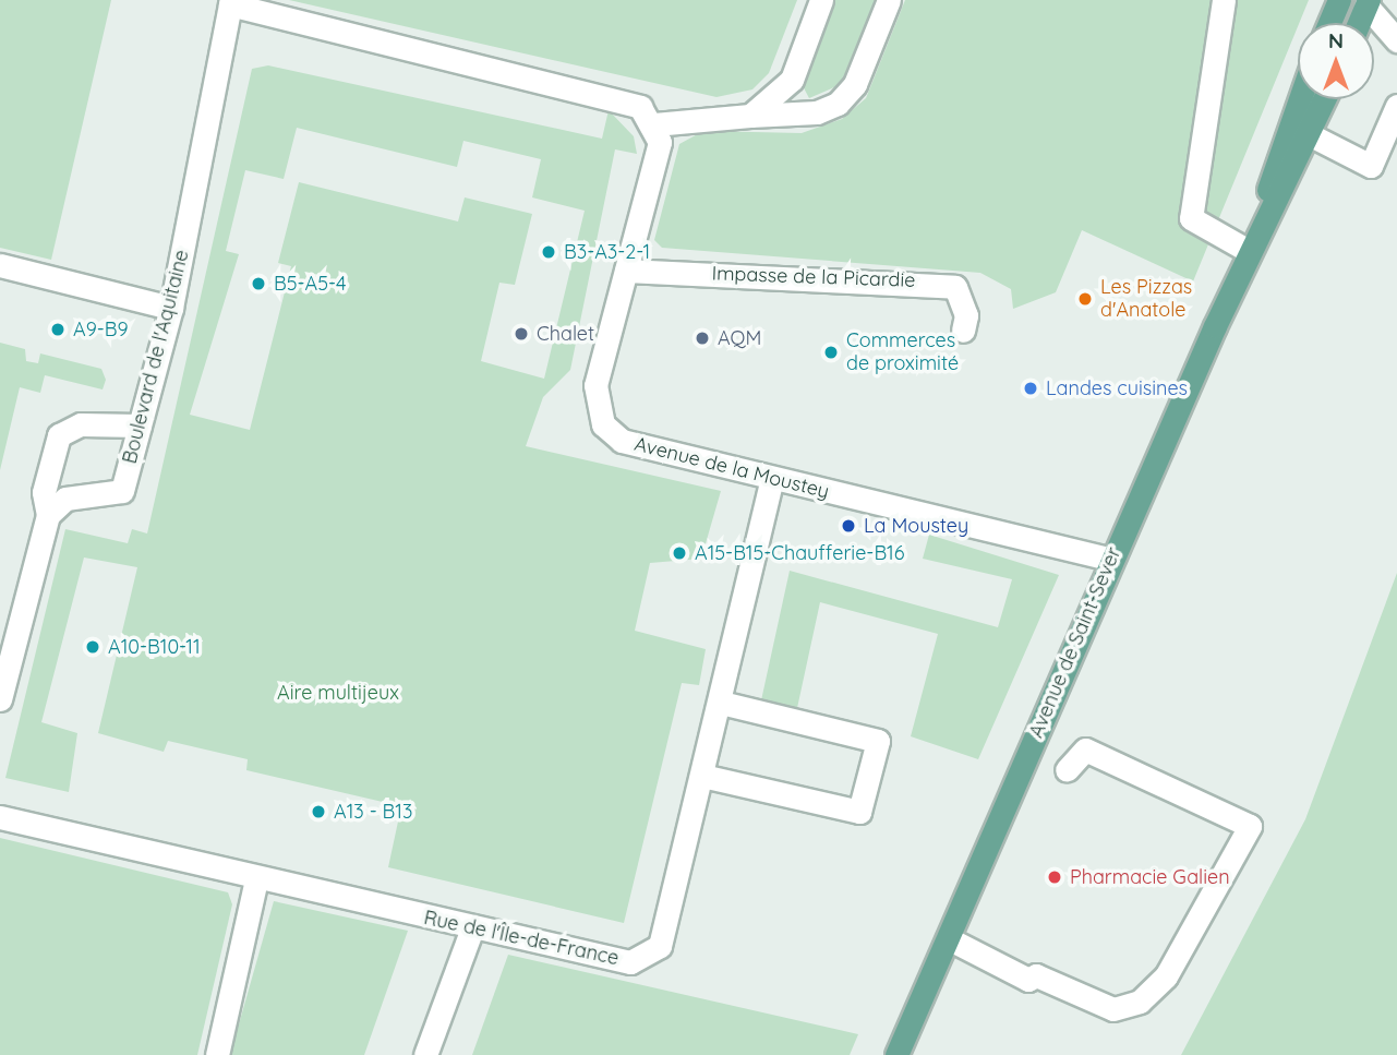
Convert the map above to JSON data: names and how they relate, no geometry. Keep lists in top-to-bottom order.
{
  "streets": {
    "main road": ["Avenue de Saint-Sever"],
    "street": [
      "Impasse de la Picardie",
      "Boulevard de l'Aquitaine",
      "Avenue de la Moustey",
      "Rue de l'Île-de-France"
    ]
  },
  "crossings": [
    ["Impasse de la Picardie", "Avenue de la Moustey"],
    ["Avenue de la Moustey", "Avenue de Saint-Sever"],
    ["Avenue de la Moustey", "Rue de l'Île-de-France"]
  ],
  "parks": ["Aire multijeux"],
  "places": [
    "B3-A3-2-1",
    "B5-A5-4",
    "Les Pizzas d'Anatole",
    "A9-B9",
    "Chalet",
    "AQM",
    "Commerces de proximité",
    "Landes cuisines",
    "La Moustey",
    "A15-B15-Chaufferie-B16",
    "A10-B10-11",
    "A13 - B13",
    "Pharmacie Galien"
  ],
  "north": "top"
}
